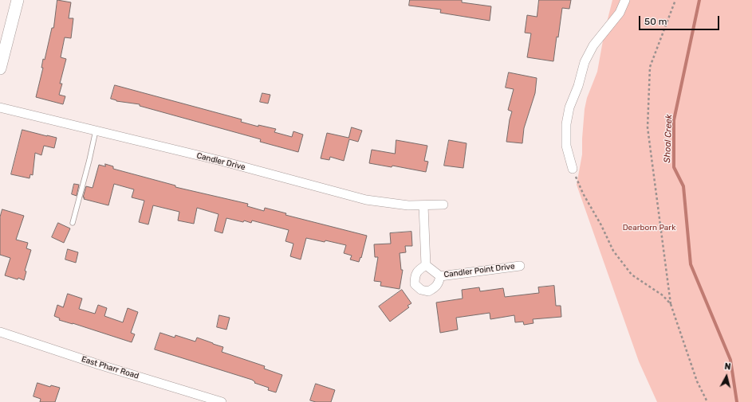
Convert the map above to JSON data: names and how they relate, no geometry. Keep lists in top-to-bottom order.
{
  "streets": {
    "street": ["Candler Drive", "Candler Point Drive", "East Pharr Road"]
  },
  "water": ["Shoal Creek"],
  "parks": ["Dearborn Park"],
  "scale_bar": "50 m",
  "north": "top"
}
